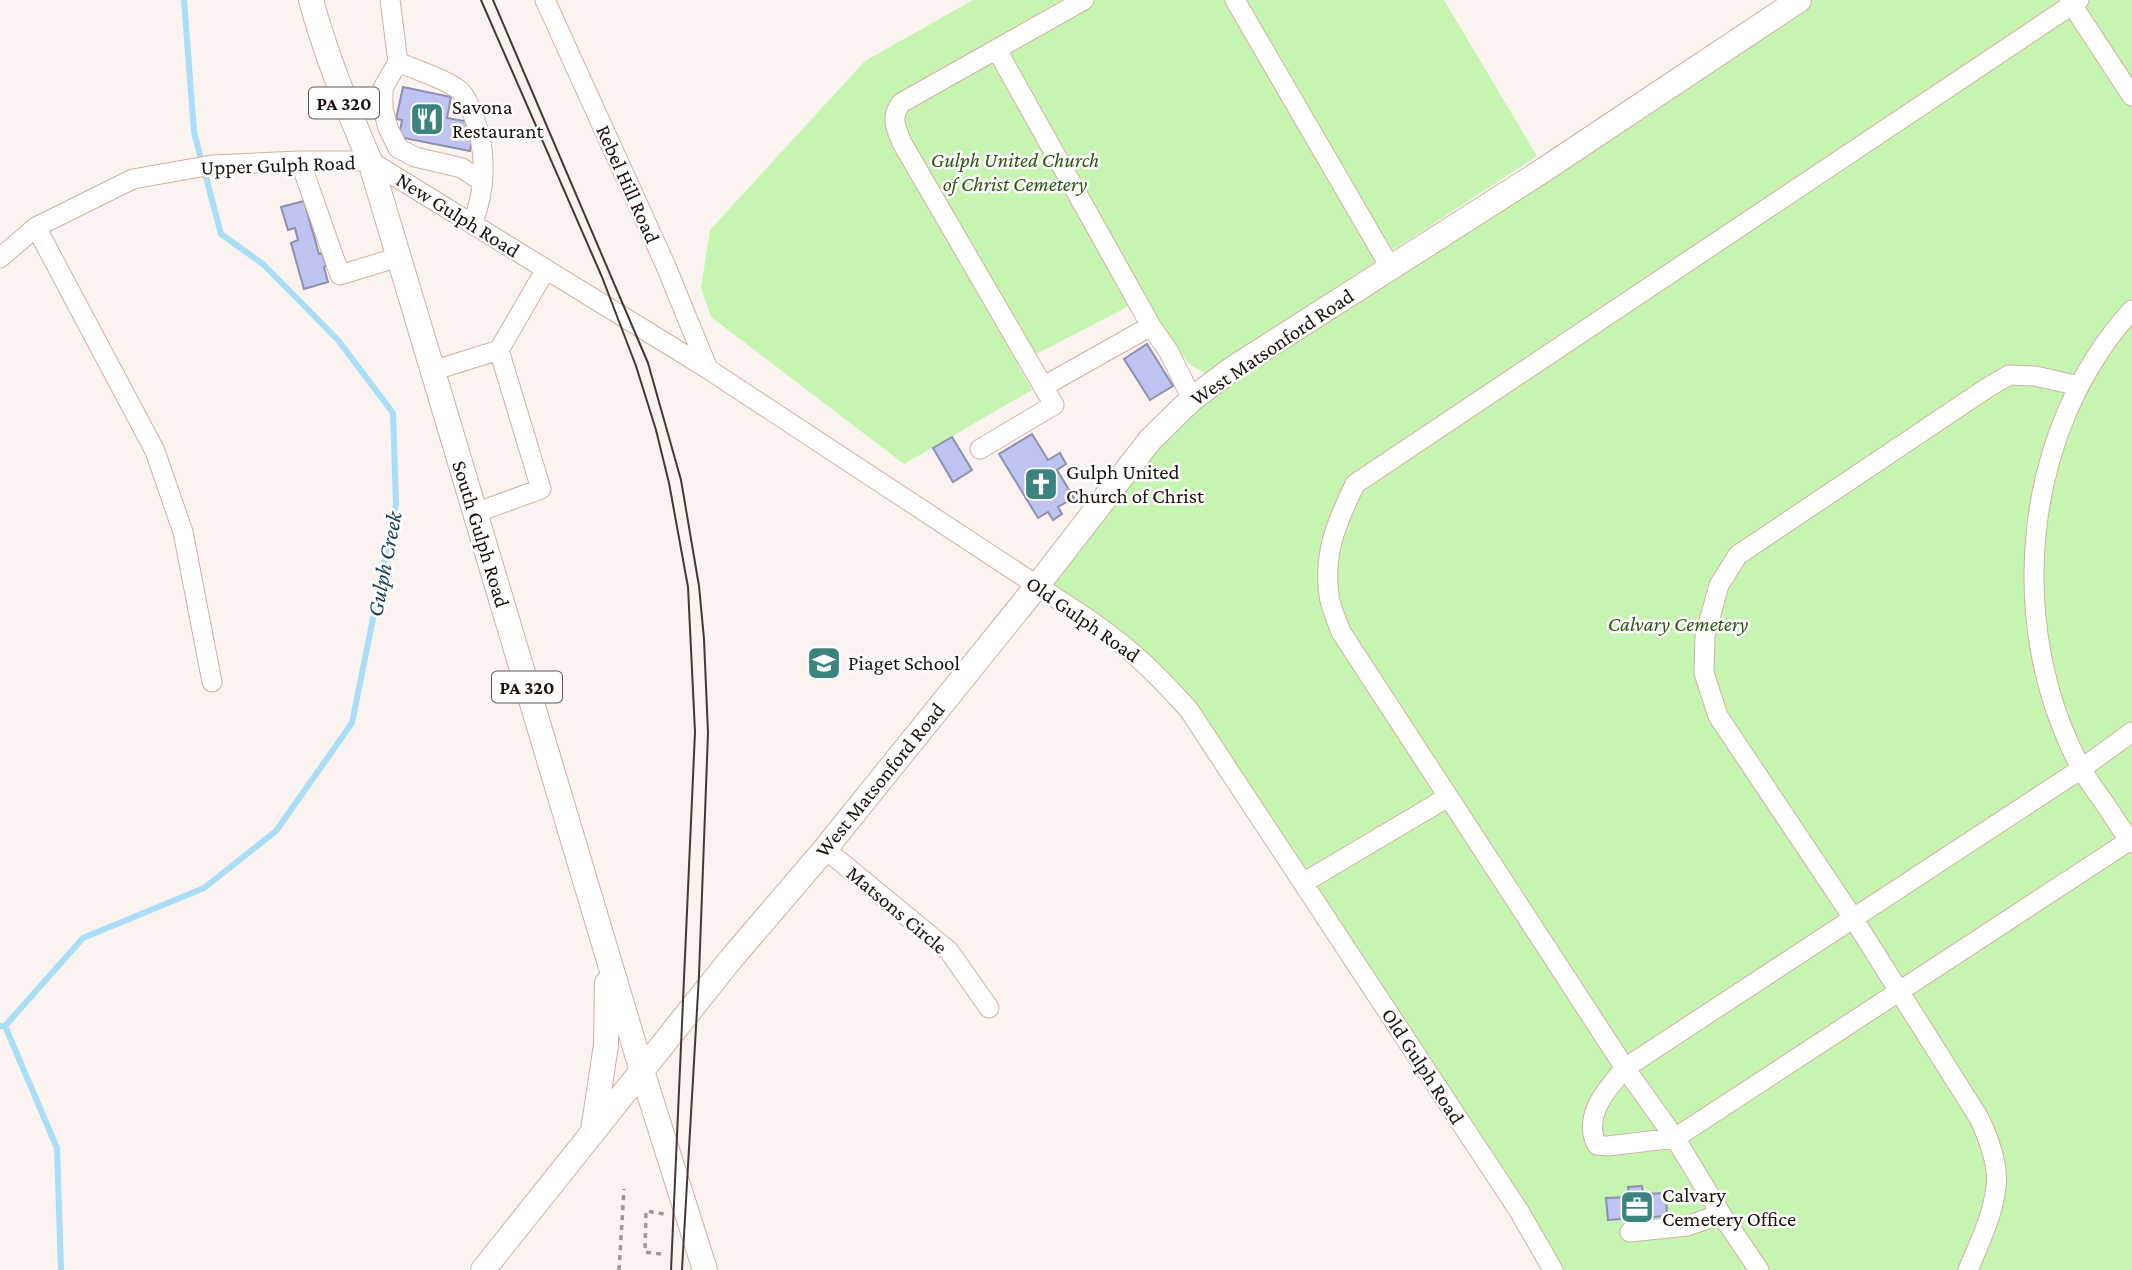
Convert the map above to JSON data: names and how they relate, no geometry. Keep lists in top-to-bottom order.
{
  "streets": {
    "main road": ["PA 320", "West Matsonford Road", "South Gulph Road"],
    "street": [
      "Upper Gulph Road",
      "Rebel Hill Road",
      "New Gulph Road",
      "Old Gulph Road",
      "Matsons Circle"
    ]
  },
  "crossings": [
    ["PA 320", "West Matsonford Road"],
    ["PA 320", "South Gulph Road"],
    ["Upper Gulph Road", "New Gulph Road"],
    ["Upper Gulph Road", "South Gulph Road"],
    ["Rebel Hill Road", "Old Gulph Road"],
    ["New Gulph Road", "South Gulph Road"],
    ["New Gulph Road", "Old Gulph Road"],
    ["West Matsonford Road", "South Gulph Road"],
    ["West Matsonford Road", "Old Gulph Road"],
    ["West Matsonford Road", "Matsons Circle"]
  ],
  "water": ["Gulph Creek"],
  "parks": ["Gulph United Church of Christ Cemetery", "Calvary Cemetery"],
  "places": {
    "restaurant": ["Savona Restaurant"],
    "church": ["Gulph United Church of Christ"],
    "school or university": ["Piaget School"],
    "office": ["Calvary Cemetery Office"]
  }
}
